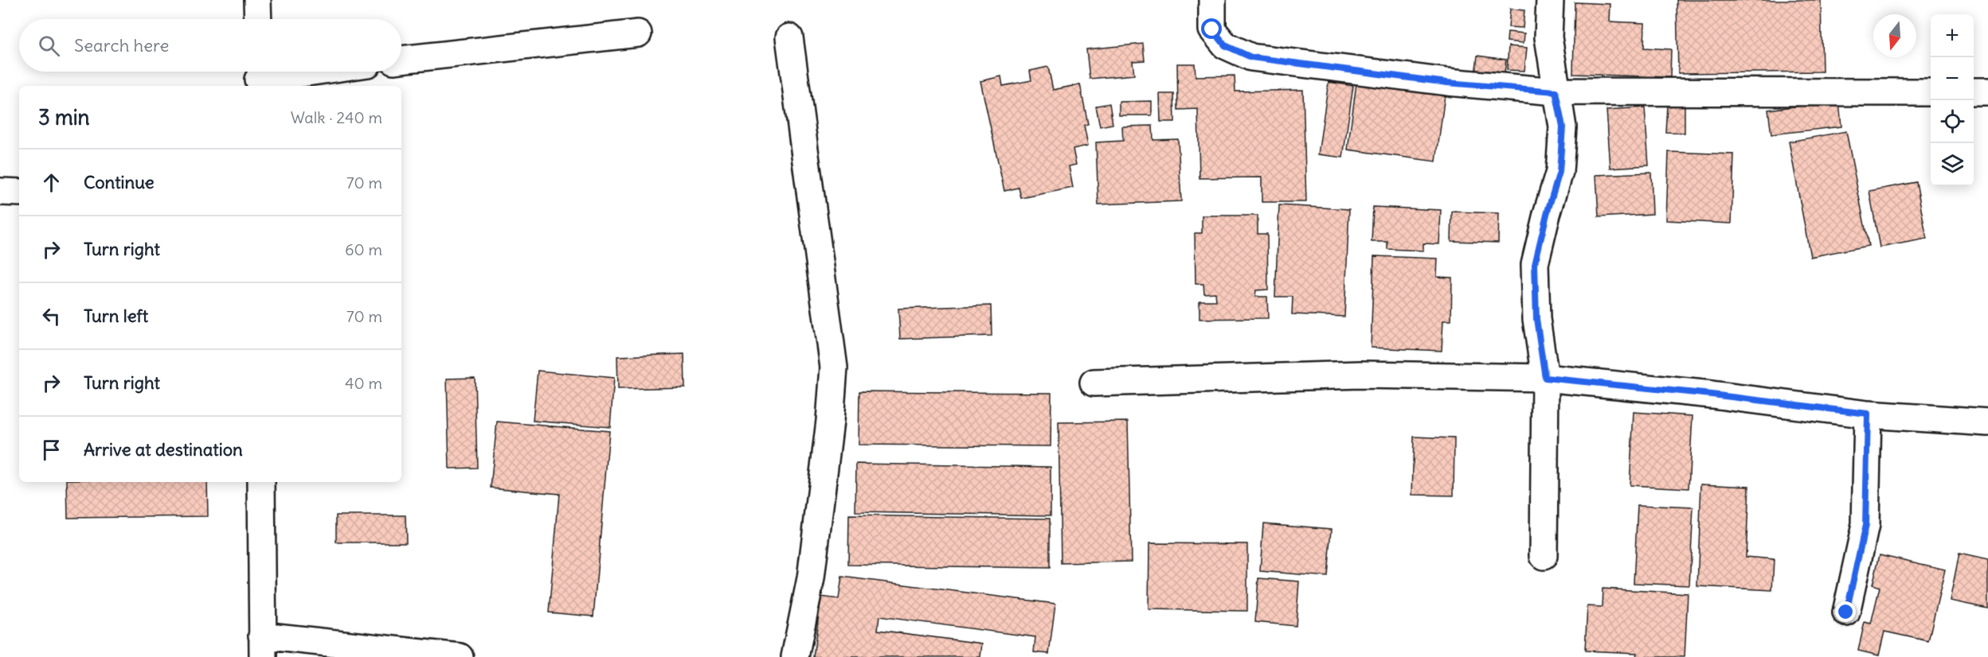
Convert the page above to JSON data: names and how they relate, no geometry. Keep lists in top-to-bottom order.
{
  "north": "bottom",
  "page": {
    "map_buttons": ["+", "−"],
    "search": "Search here",
    "heading": ["3 min", "Walk · 240 m"],
    "list": [
      ["Continue", "70 m"],
      ["Turn right", "60 m"],
      ["Turn left", "70 m"],
      ["Turn right", "40 m"],
      "Arrive at destination"
    ]
  }
}
